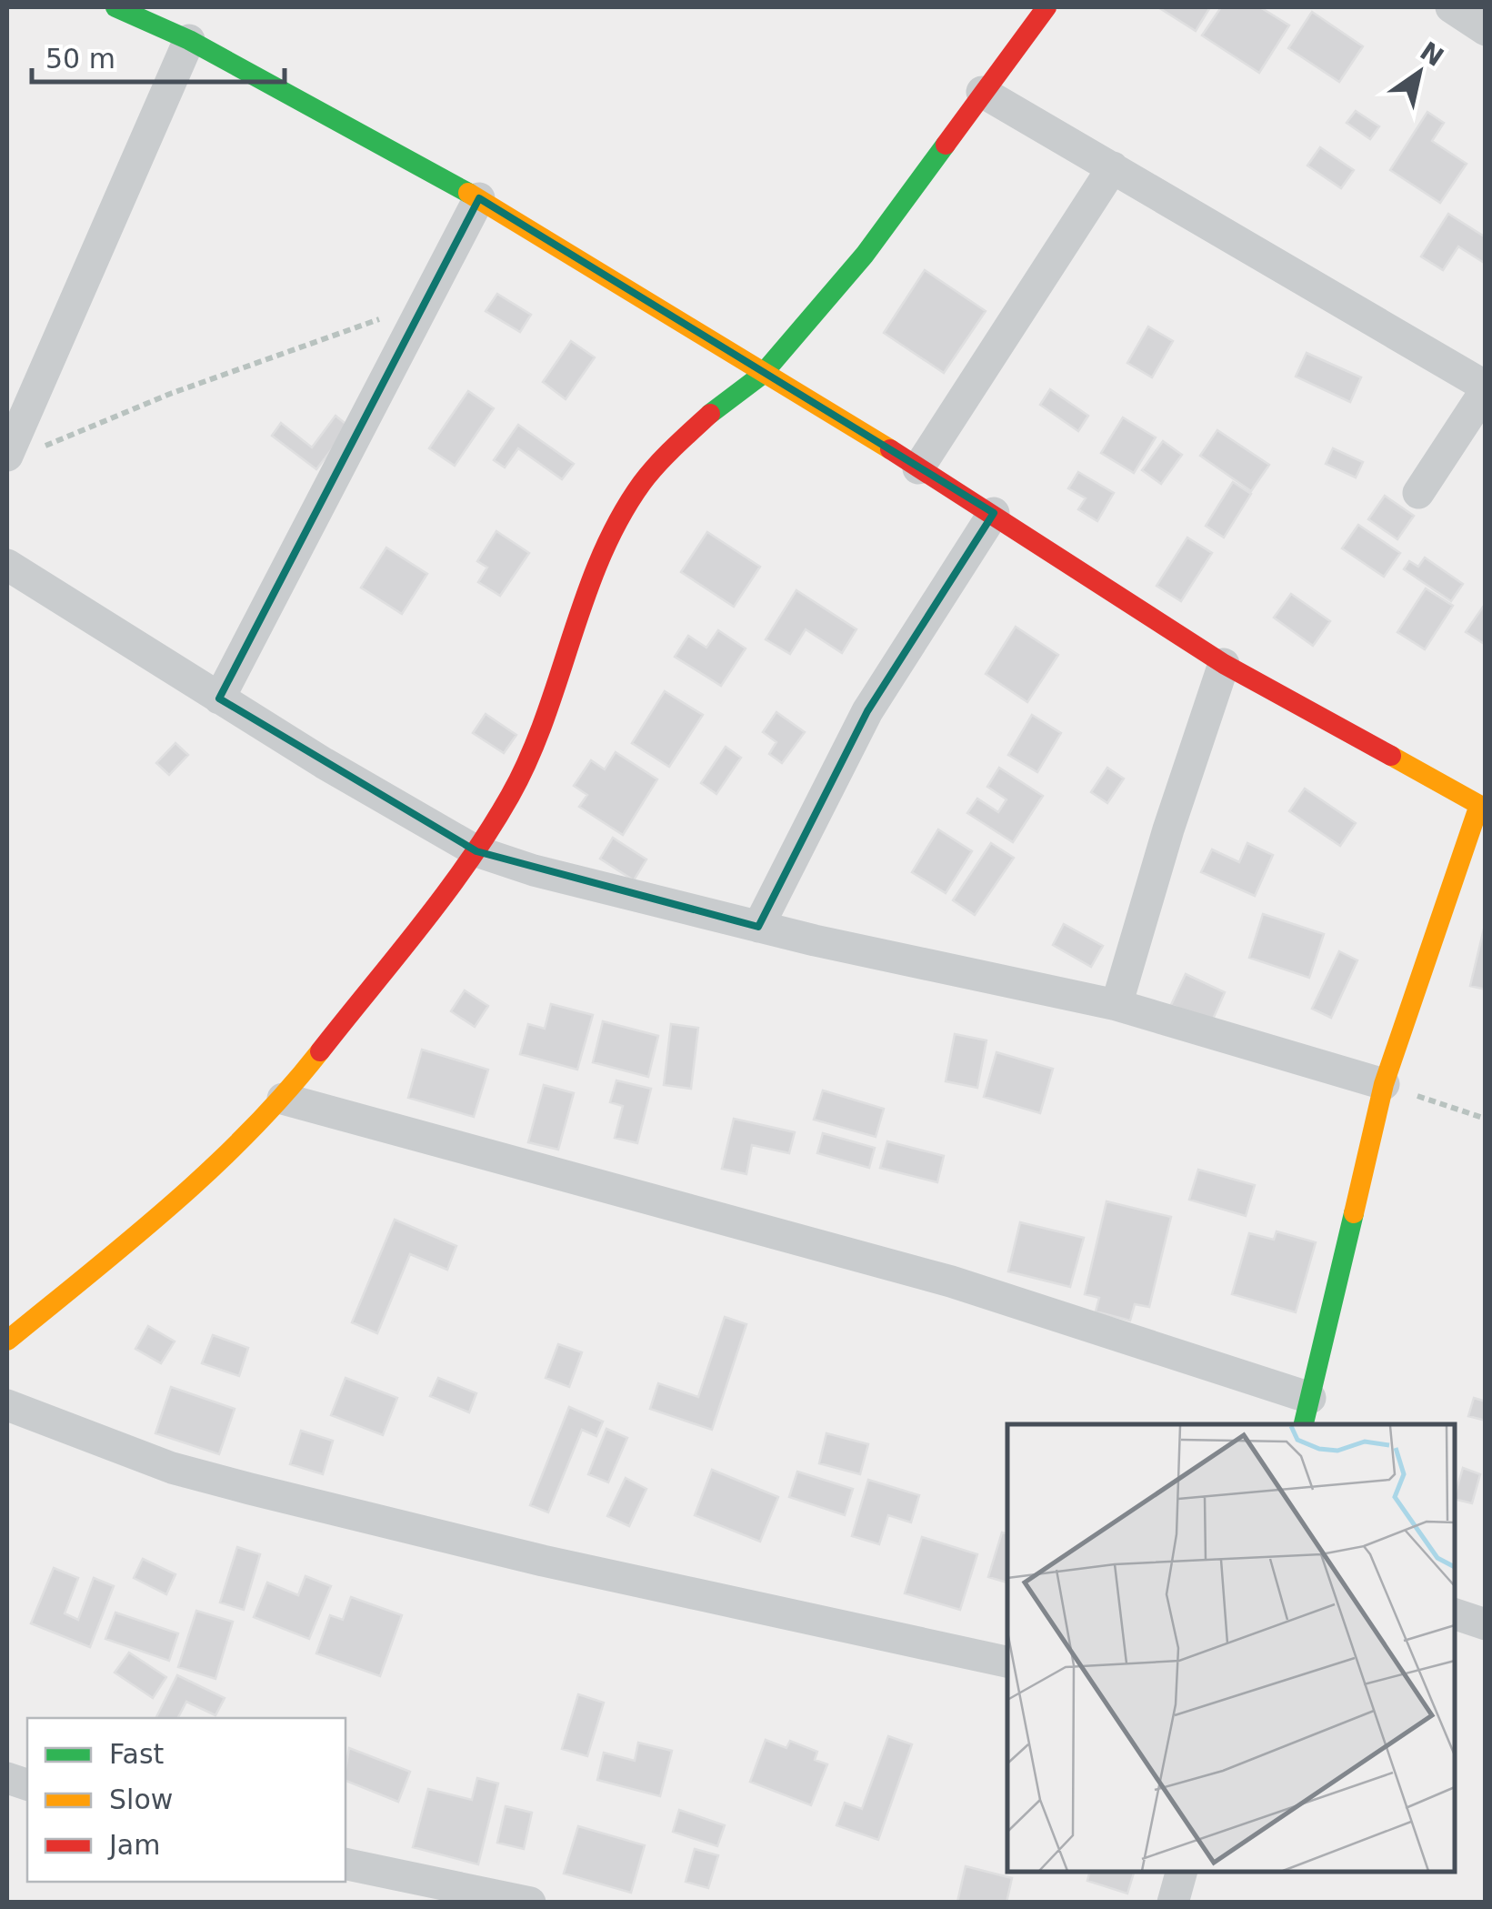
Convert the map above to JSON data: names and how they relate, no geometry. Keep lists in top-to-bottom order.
{
  "legend": ["Fast", "Slow", "Jam"],
  "scale_bar": "50 m",
  "north": "top right"
}
